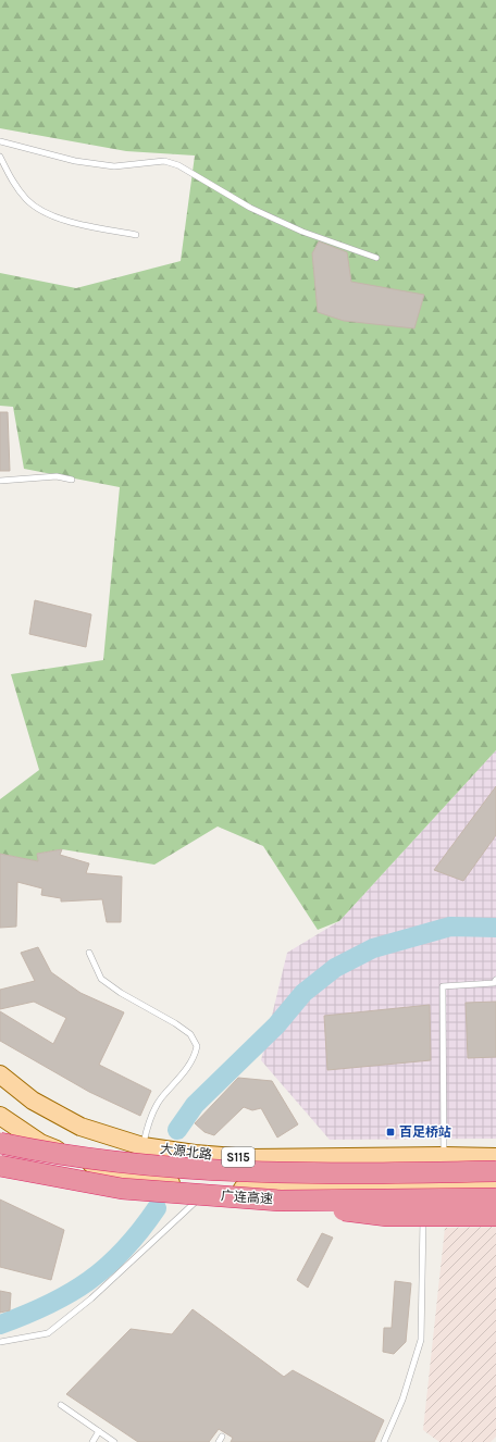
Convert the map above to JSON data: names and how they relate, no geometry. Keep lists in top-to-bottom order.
{
  "streets": {
    "highway": ["广连高速"],
    "main road": ["大源北路", "S115"]
  },
  "places": {
    "transit": ["百足桥站"]
  }
}
